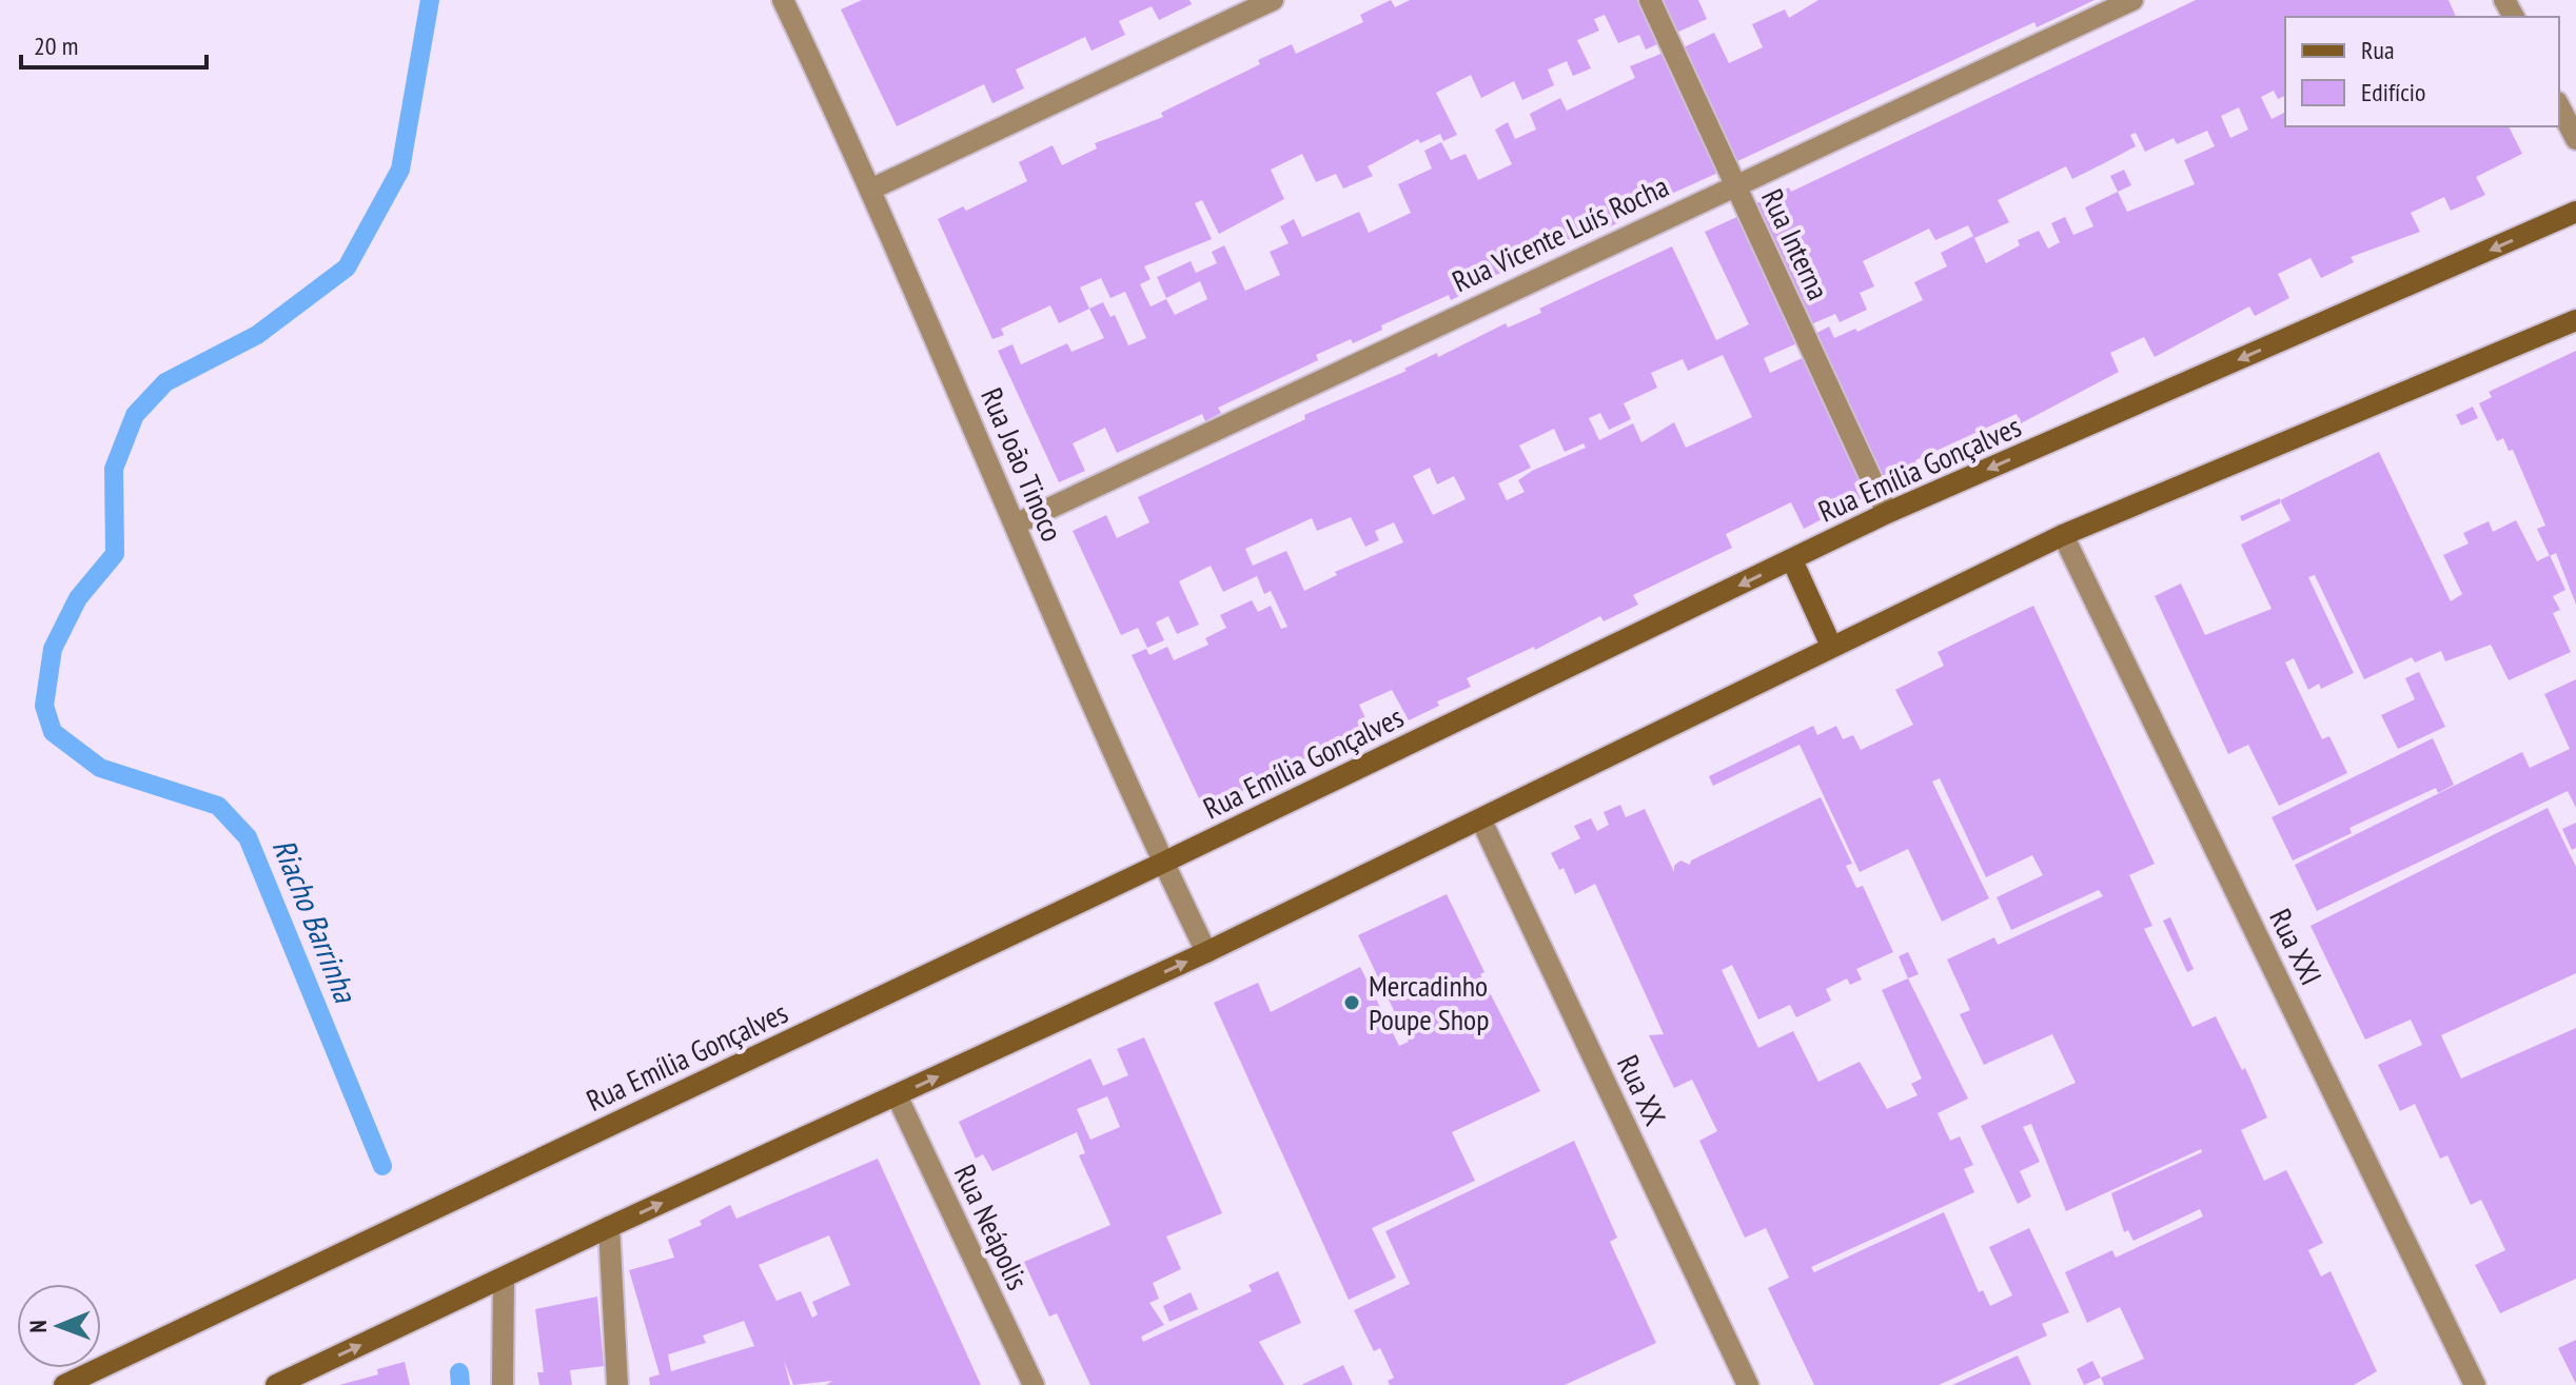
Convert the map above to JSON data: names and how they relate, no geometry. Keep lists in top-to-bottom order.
{
  "streets": {
    "street": [
      "Rua Vicente Luís Rocha",
      "Rua Interna",
      "Rua João Tinoco",
      "Rua Emília Gonçalves",
      "Rua XXI",
      "Rua XX",
      "Rua Neápolis"
    ]
  },
  "crossings": [
    ["Rua Vicente Luís Rocha", "Rua Interna"],
    ["Rua Vicente Luís Rocha", "Rua João Tinoco"],
    ["Rua Interna", "Rua Emília Gonçalves"],
    ["Rua João Tinoco", "Rua Emília Gonçalves"]
  ],
  "water": ["Riacho Barrinha"],
  "places": ["Mercadinho Poupe Shop"],
  "legend": ["Rua", "Edifício"],
  "scale_bar": "20 m",
  "north": "left"
}
